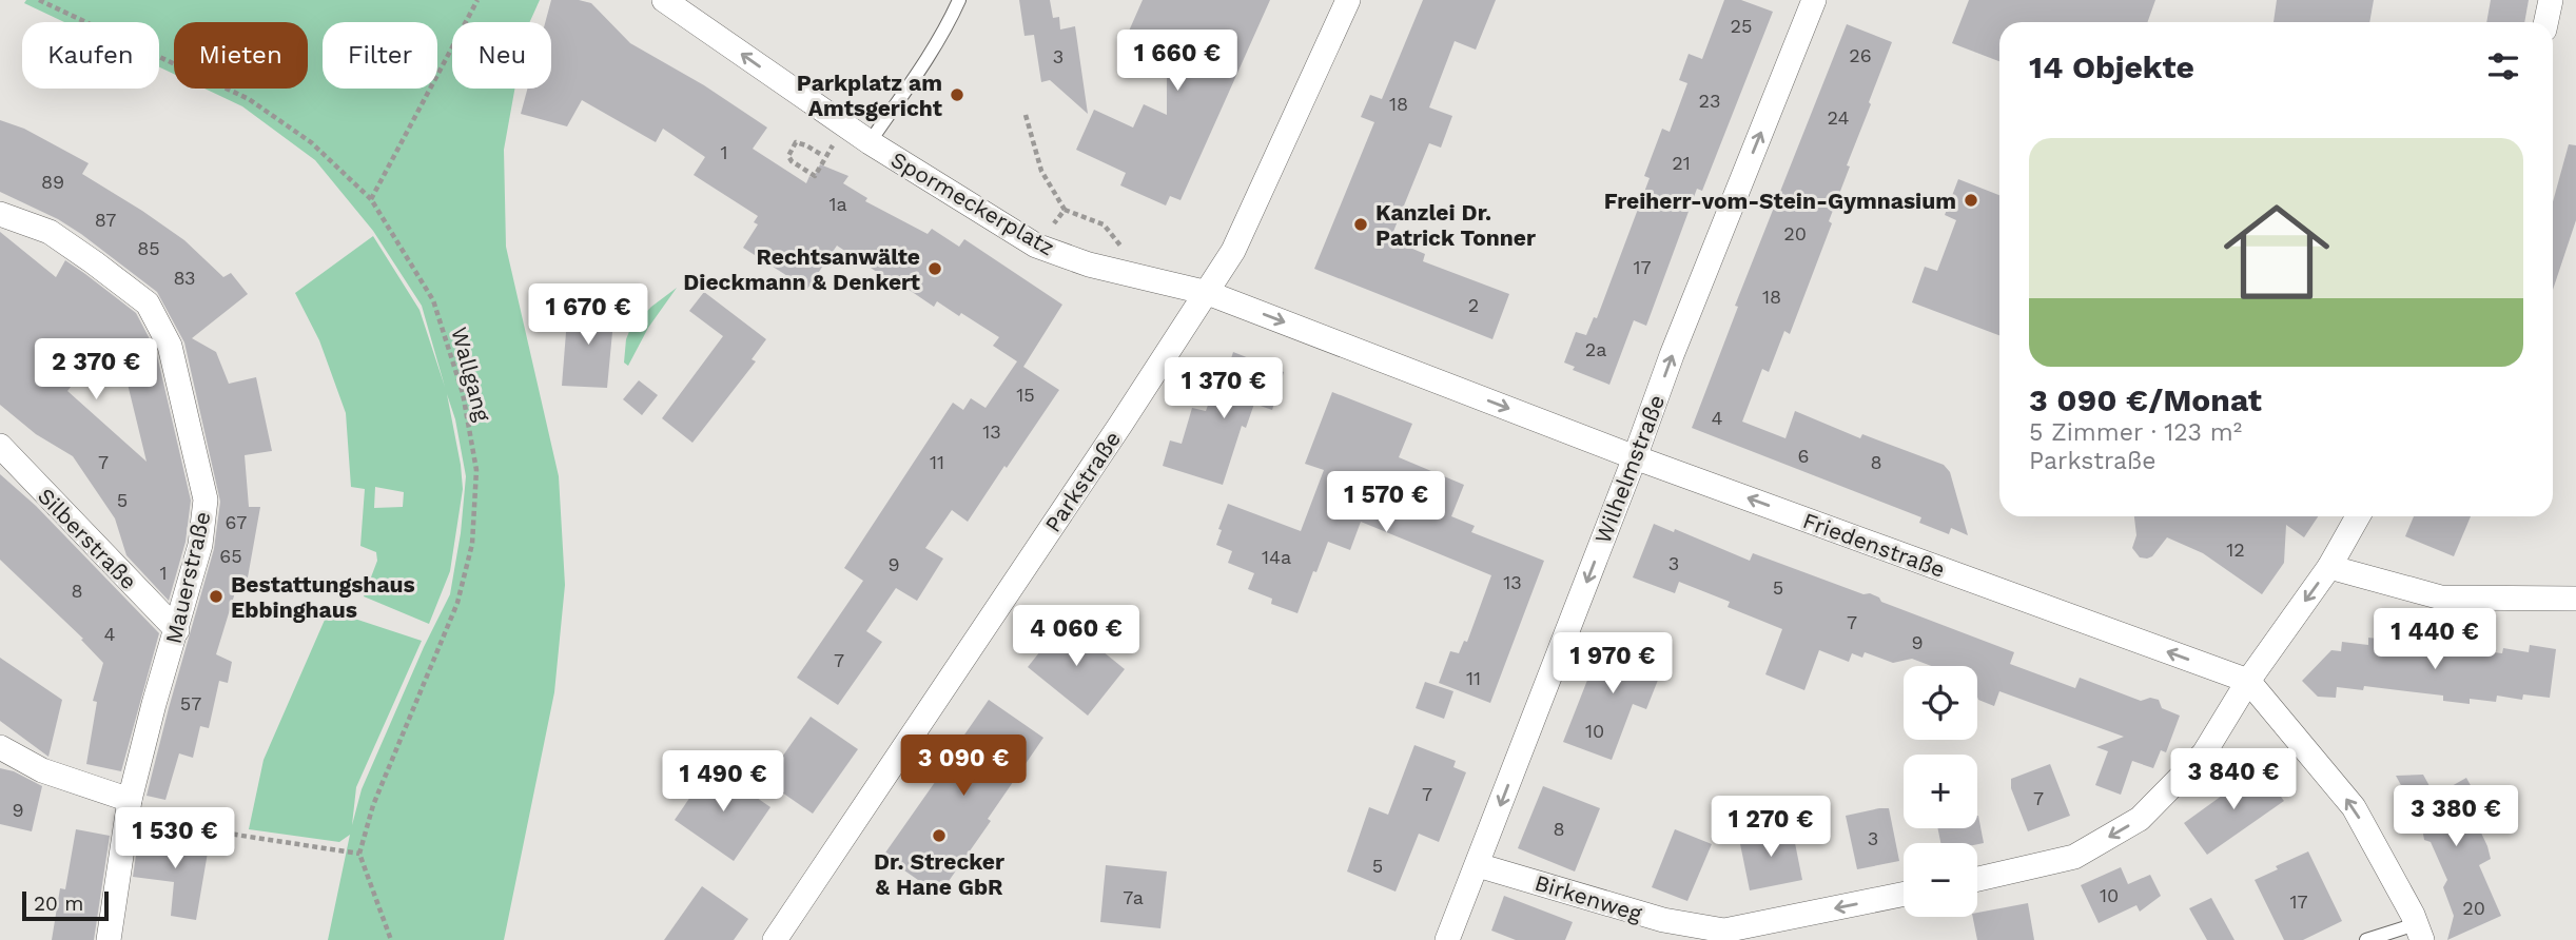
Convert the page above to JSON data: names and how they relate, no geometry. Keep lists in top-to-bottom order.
{
  "streets": {
    "street": [
      "Spormeckerplatz",
      "Wilhelmstraße",
      "Parkstraße",
      "Silberstraße",
      "Friedenstraße",
      "Mauerstraße",
      "Birkenweg"
    ],
    "path": ["Wallgang"]
  },
  "crossings": [
    ["Spormeckerplatz", "Parkstraße"],
    ["Spormeckerplatz", "Friedenstraße"],
    ["Wilhelmstraße", "Friedenstraße"],
    ["Wilhelmstraße", "Birkenweg"],
    ["Parkstraße", "Friedenstraße"],
    ["Silberstraße", "Mauerstraße"]
  ],
  "one_way": ["Spormeckerplatz", "Birkenweg"],
  "places": [
    "Parkplatz am Amtsgericht",
    "Freiherr-vom-Stein-Gymnasium",
    "Kanzlei Dr. Patrick Tonner",
    "Rechtsanwälte Dieckmann & Denkert",
    "Bestattungshaus Ebbinghaus",
    "Dr. Strecker & Hane GbR"
  ],
  "house_numbers": [
    "25",
    "26",
    "3",
    "23",
    "18",
    "24",
    "1",
    "21",
    "89",
    "1a",
    "87",
    "20",
    "85",
    "17",
    "83",
    "18",
    "2",
    "2a",
    "15",
    "4",
    "13",
    "6",
    "7",
    "11",
    "8",
    "5",
    "67",
    "12",
    "65",
    "14a",
    "3",
    "9",
    "1",
    "13",
    "5",
    "8",
    "7",
    "4",
    "9",
    "7",
    "11",
    "57",
    "10",
    "7",
    "7",
    "9",
    "8",
    "3",
    "5",
    "10",
    "7a",
    "17",
    "20"
  ],
  "scale_bar": "20 m",
  "page": {
    "chip": [
      "Kaufen",
      "Mieten",
      "Filter",
      "Neu"
    ],
    "heading": "14 Objekte",
    "price": [
      "1 660 €",
      "1 670 €",
      "2 370 €",
      "1 370 €",
      "1 570 €",
      "4 060 €",
      "1 440 €",
      "1 970 €",
      "3 090 €",
      "3 840 €",
      "1 490 €",
      "3 380 €",
      "1 270 €",
      "1 530 €"
    ],
    "list": [
      {
        "name": "3 090 €/Monat",
        "note": "5 Zimmer · 123 m² · Parkstraße"
      }
    ],
    "map_buttons": ["+", "−"],
    "scale": "20 m"
  }
}
